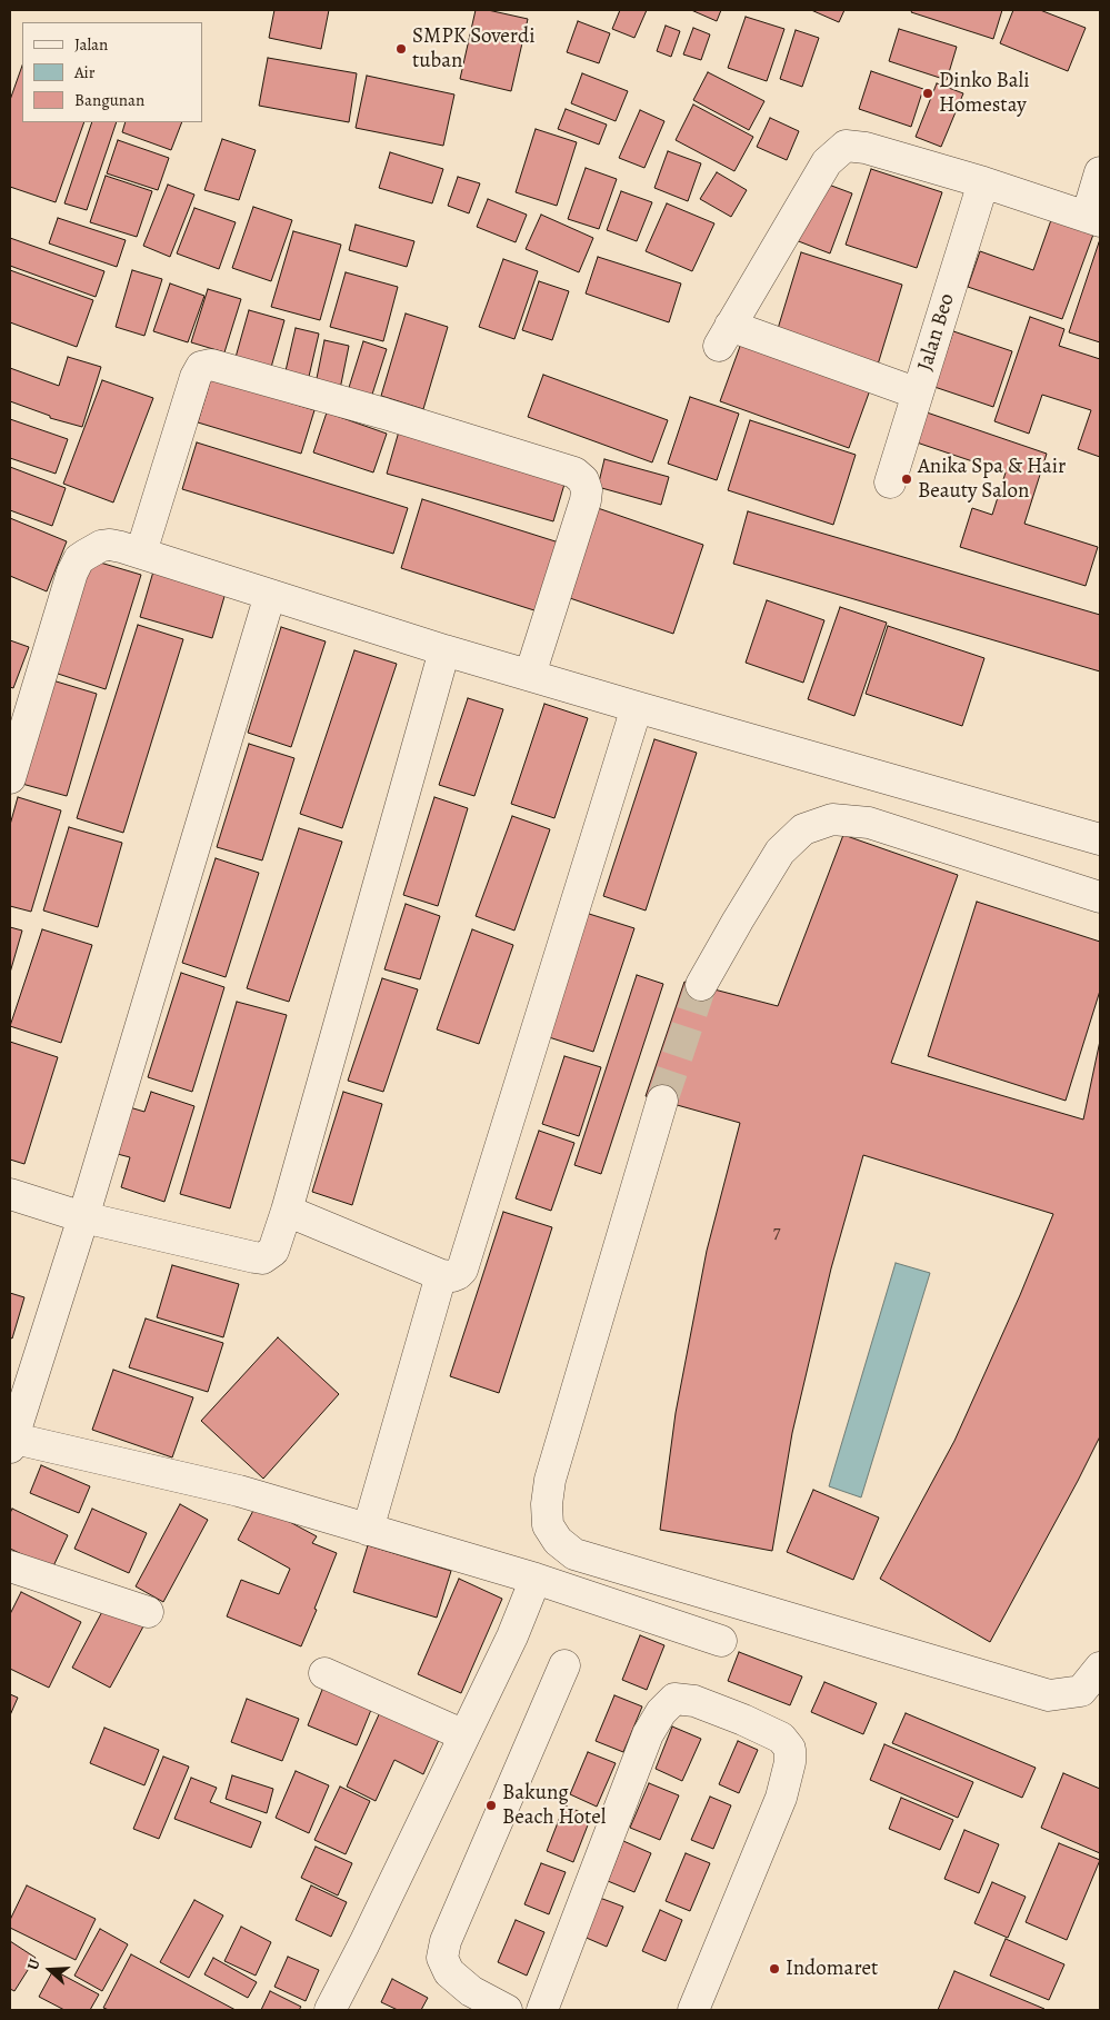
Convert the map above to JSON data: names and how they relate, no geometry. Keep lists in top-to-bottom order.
{
  "streets": {
    "street": ["Jalan Beo"]
  },
  "places": [
    "SMPK Soverdi tuban",
    "Dinko Bali Homestay",
    "Anika Spa & Hair Beauty Salon",
    "Bakung Beach Hotel",
    "Indomaret"
  ],
  "house_numbers": ["7"],
  "legend": ["Jalan", "Air", "Bangunan"],
  "north": "left"
}
